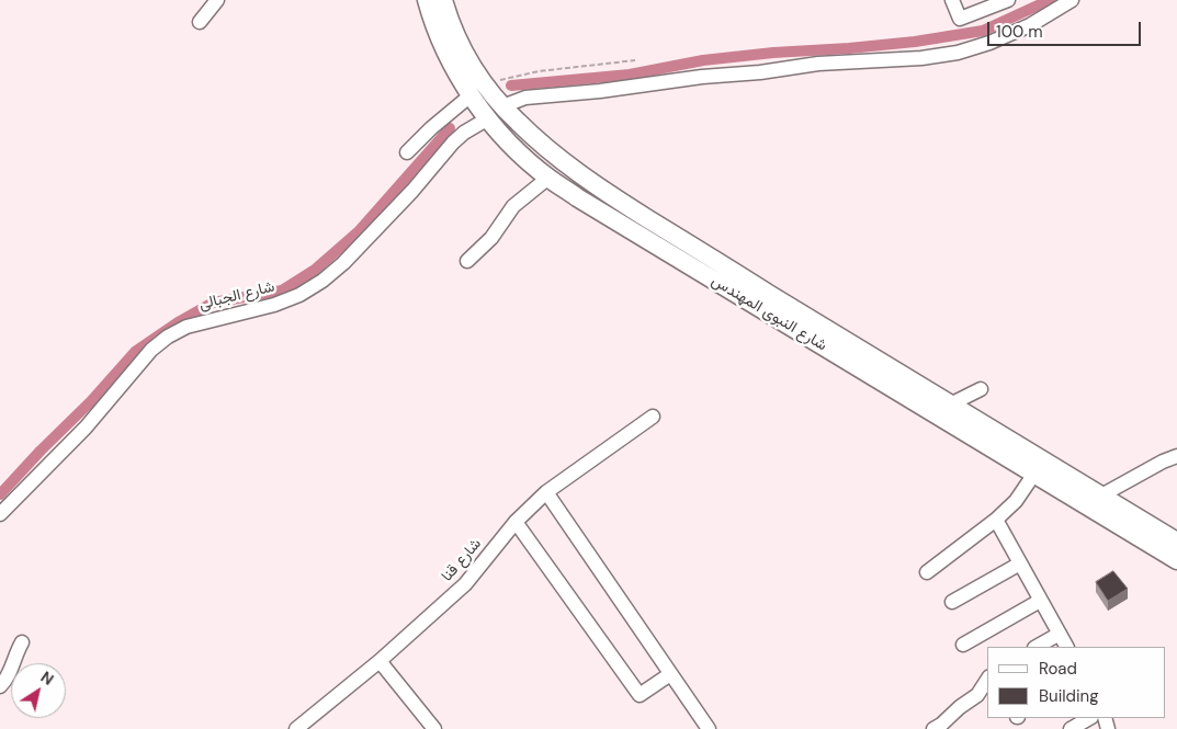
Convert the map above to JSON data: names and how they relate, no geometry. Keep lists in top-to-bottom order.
{
  "streets": {
    "main road": ["شارع النبوى المهندس"],
    "street": ["شارع الجبالى", "شارع قنا"]
  },
  "crossings": [
    ["شارع الجبالى", "شارع النبوى المهندس"]
  ],
  "legend": ["Road", "Building"],
  "scale_bar": "100 m",
  "north": "top right"
}
